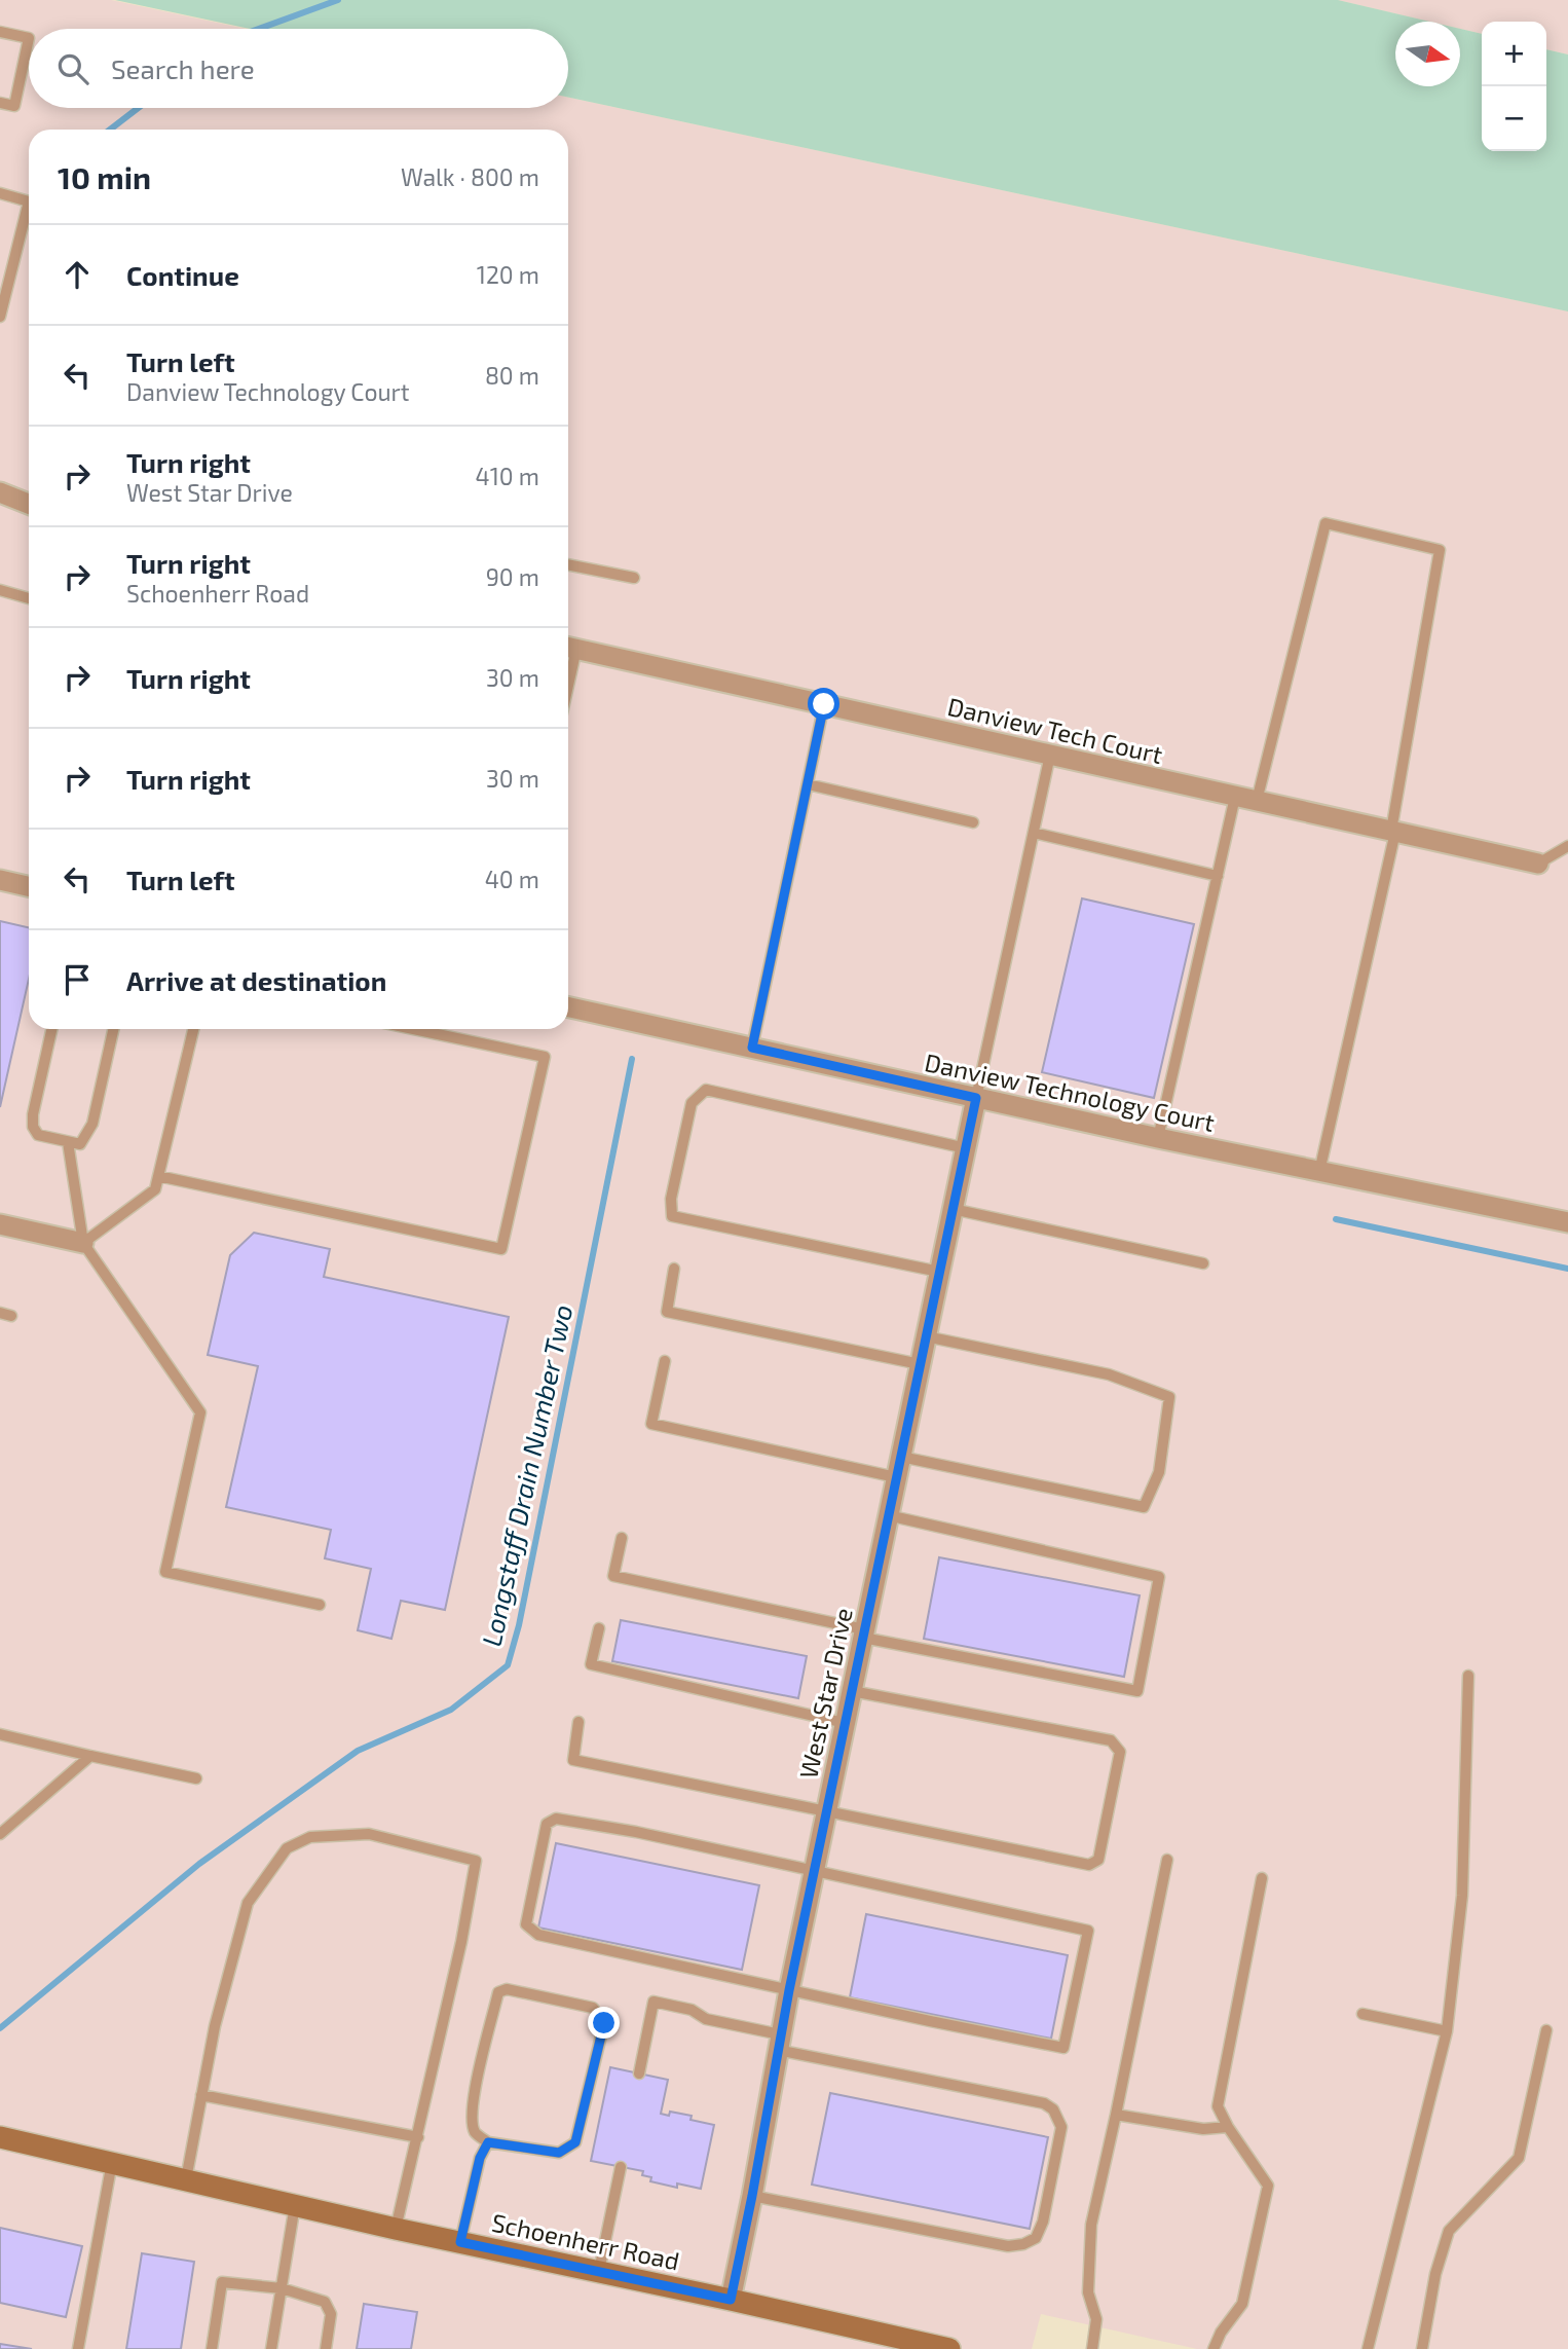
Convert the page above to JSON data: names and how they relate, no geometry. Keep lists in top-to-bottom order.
{
  "streets": {
    "street": [
      "Danview Tech Court",
      "Danview Technology Court",
      "West Star Drive",
      "Schoenherr Road"
    ]
  },
  "crossings": [
    ["Danview Technology Court", "West Star Drive"],
    ["West Star Drive", "Schoenherr Road"]
  ],
  "water": ["Longstaff Drain Number Two"],
  "north": "right",
  "page": {
    "map_buttons": ["+", "−"],
    "search": "Search here",
    "heading": ["10 min", "Walk · 800 m"],
    "list": [
      ["Continue", "120 m"],
      ["Turn left", "Danview Technology Court", "80 m"],
      ["Turn right", "West Star Drive", "410 m"],
      ["Turn right", "Schoenherr Road", "90 m"],
      ["Turn right", "30 m"],
      ["Turn right", "30 m"],
      ["Turn left", "40 m"],
      "Arrive at destination"
    ]
  }
}
